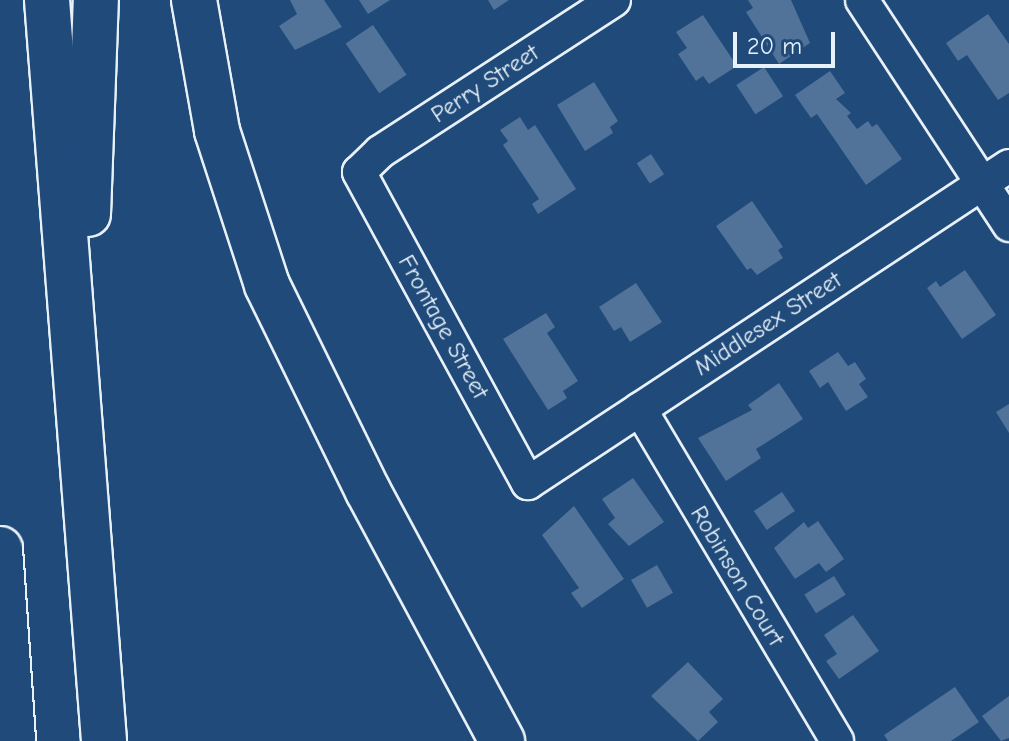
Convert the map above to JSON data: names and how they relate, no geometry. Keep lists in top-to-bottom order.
{
  "streets": {
    "street": [
      "Perry Street",
      "Middlesex Street",
      "Frontage Street",
      "Robinson Court"
    ]
  },
  "crossings": [
    ["Perry Street", "Frontage Street"],
    ["Middlesex Street", "Frontage Street"],
    ["Middlesex Street", "Robinson Court"]
  ],
  "scale_bar": "20 m"
}
